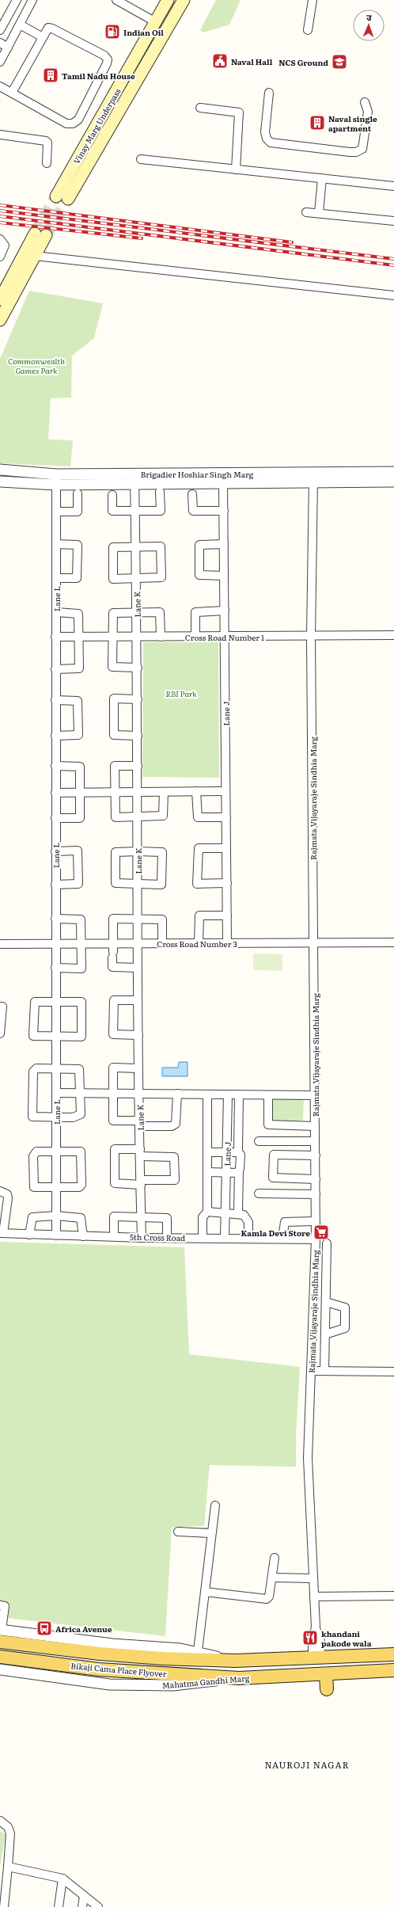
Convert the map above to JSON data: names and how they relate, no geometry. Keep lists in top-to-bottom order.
{
  "streets": {
    "main road": ["Vinay Marg Underpass", "Bikaji Cama Place Flyover", "Mahatma Gandhi Marg"],
    "street": [
      "Brigadier Hoshiar Singh Marg",
      "Lane L",
      "Lane K",
      "Cross Road Number 1",
      "Lane J",
      "Rajmata Vijayaraje Sindhia Marg",
      "Cross Road Number 3",
      "5th Cross Road"
    ]
  },
  "crossings": [
    ["Brigadier Hoshiar Singh Marg", "Lane L"],
    ["Brigadier Hoshiar Singh Marg", "Lane K"],
    ["Brigadier Hoshiar Singh Marg", "Lane J"],
    ["Brigadier Hoshiar Singh Marg", "Rajmata Vijayaraje Sindhia Marg"],
    ["Lane L", "Cross Road Number 1"],
    ["Lane L", "Cross Road Number 3"],
    ["Lane L", "5th Cross Road"],
    ["Lane K", "Cross Road Number 1"],
    ["Lane K", "Cross Road Number 3"],
    ["Lane K", "5th Cross Road"],
    ["Cross Road Number 1", "Lane J"],
    ["Cross Road Number 1", "Rajmata Vijayaraje Sindhia Marg"],
    ["Lane J", "Cross Road Number 3"],
    ["Lane J", "5th Cross Road"],
    ["Rajmata Vijayaraje Sindhia Marg", "Cross Road Number 3"],
    ["Rajmata Vijayaraje Sindhia Marg", "5th Cross Road"],
    ["Bikaji Cama Place Flyover", "Mahatma Gandhi Marg"]
  ],
  "districts": ["NAUROJI NAGAR"],
  "parks": ["Commonwealth Games Park", "RBI Park"],
  "places": {
    "fuel station": ["Indian Oil"],
    "public building": ["Naval Hall"],
    "school or university": ["NCS Ground"],
    "building": ["Tamil Nadu House", "Naval single apartment"],
    "supermarket": ["Kamla Devi Store"],
    "bus stop": ["Africa Avenue"],
    "restaurant": ["khandani pakode wala"]
  },
  "north": "top"
}
